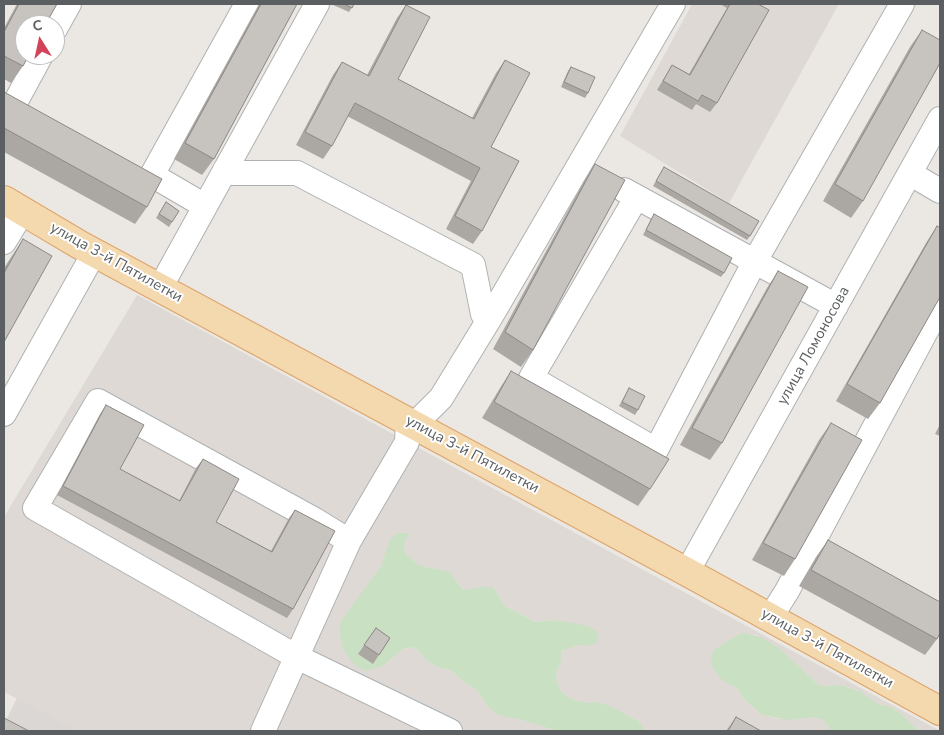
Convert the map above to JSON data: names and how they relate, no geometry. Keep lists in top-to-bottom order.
{
  "streets": {
    "main road": ["улица 3-й Пятилетки"],
    "street": ["улица Ломоносова"]
  },
  "crossings": [
    ["улица 3-й Пятилетки", "улица Ломоносова"]
  ],
  "north": "top"
}
